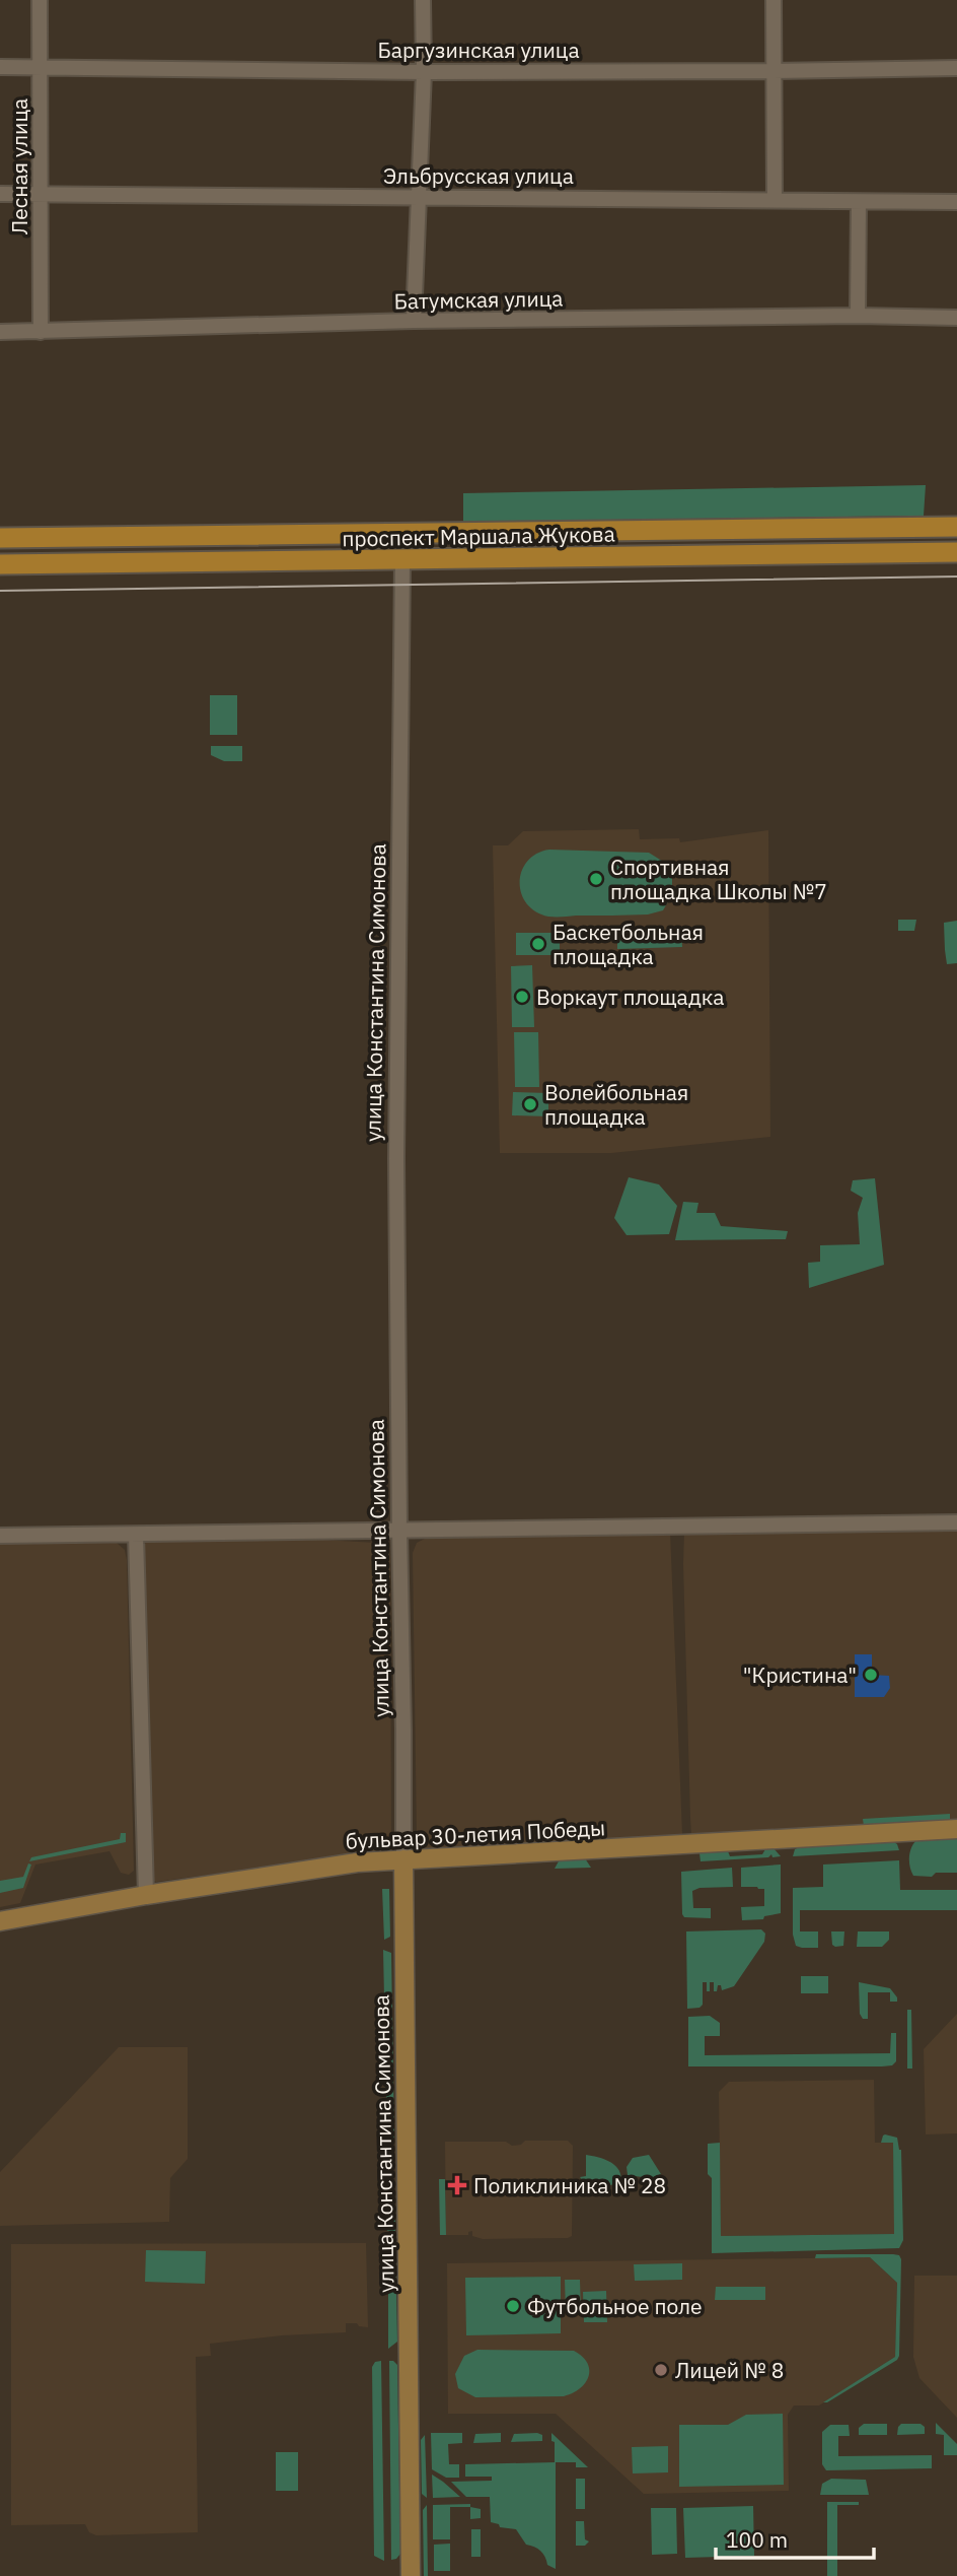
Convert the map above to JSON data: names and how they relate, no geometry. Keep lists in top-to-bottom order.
{
  "streets": {
    "highway": ["проспект Маршала Жукова"],
    "main road": ["улица Константина Симонова", "бульвар 30-летия Победы"],
    "street": [
      "Баргузинская улица",
      "Лесная улица",
      "Эльбрусская улица",
      "Батумская улица"
    ]
  },
  "crossings": [
    ["Баргузинская улица", "Лесная улица"],
    ["Лесная улица", "Эльбрусская улица"],
    ["Лесная улица", "Батумская улица"],
    ["проспект Маршала Жукова", "улица Константина Симонова"],
    ["улица Константина Симонова", "бульвар 30-летия Победы"]
  ],
  "places": {
    "other": [
      "Спортивная площадка Школы №7",
      "Баскетбольная площадка",
      "Воркаут площадка",
      "Волейбольная площадка",
      "\"Кристина\"",
      "Футбольное поле",
      "Лицей № 8"
    ],
    "health": ["Поликлиника № 28"]
  },
  "scale_bar": "100 m"
}
